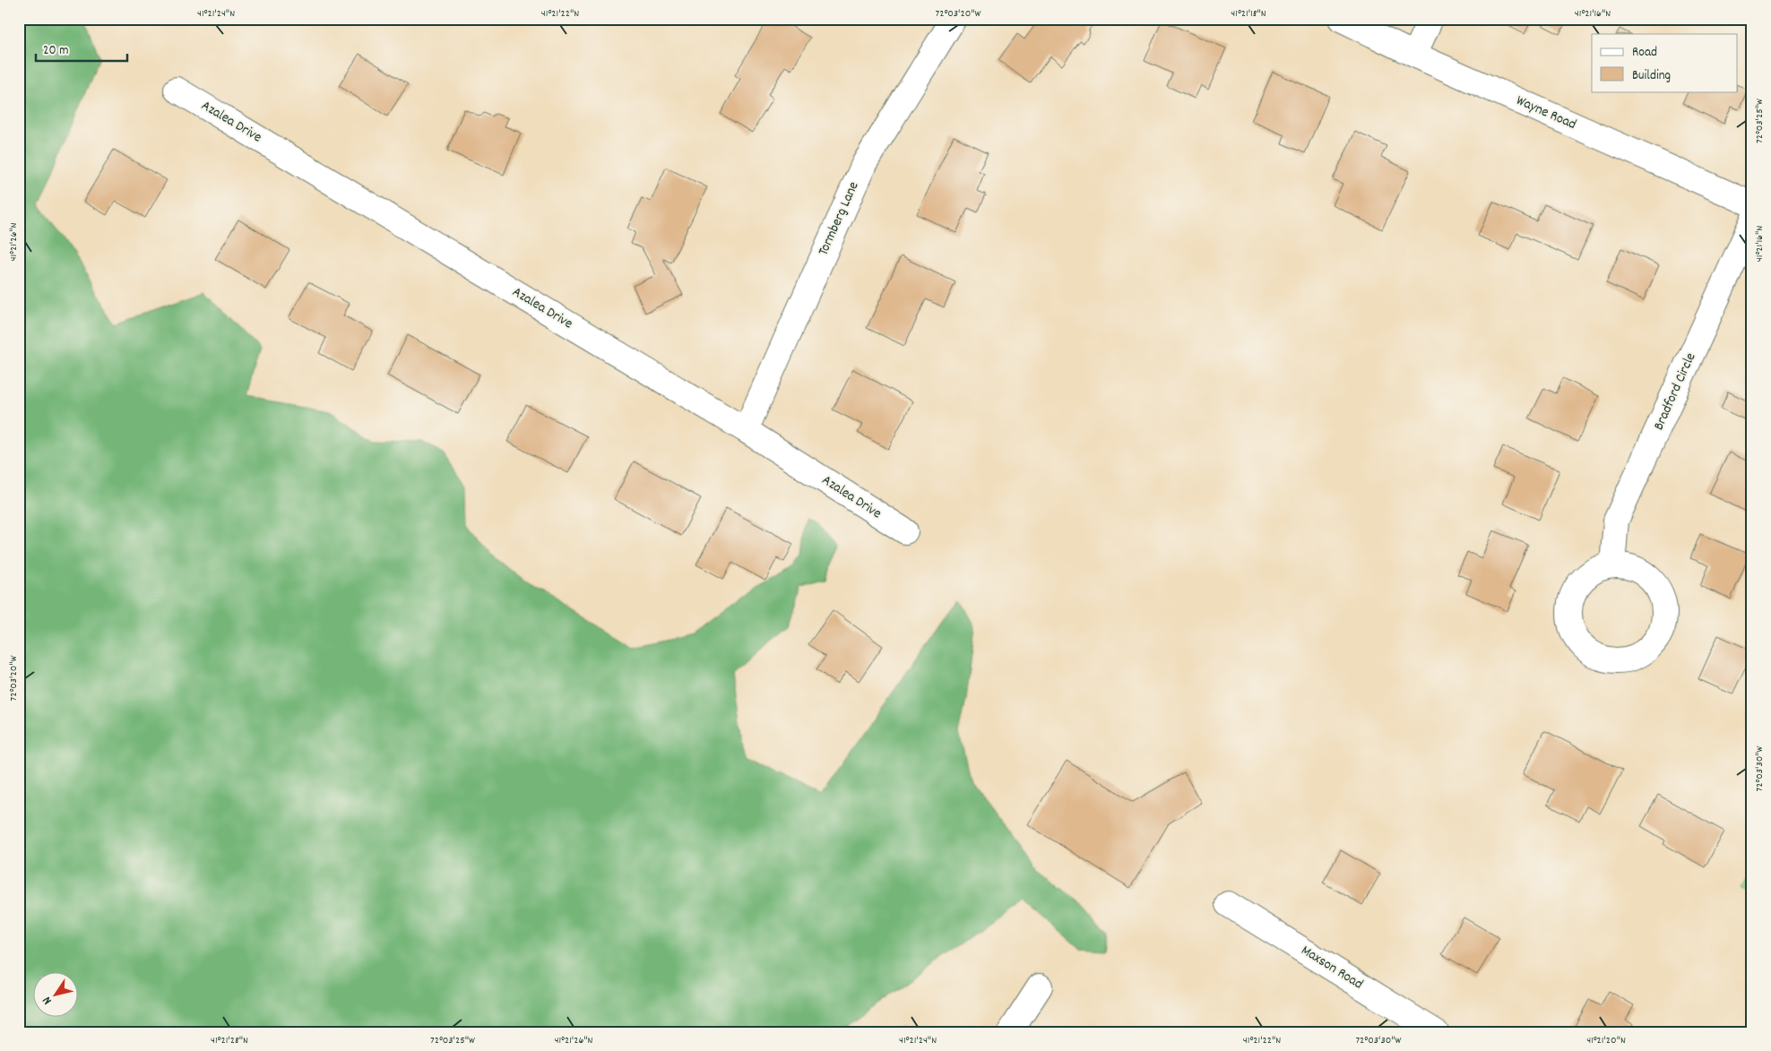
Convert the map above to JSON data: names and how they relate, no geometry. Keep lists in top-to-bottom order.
{
  "streets": {
    "street": [
      "Wayne Road",
      "Azalea Drive",
      "Tormberg Lane",
      "Bradford Circle",
      "Maxson Road"
    ]
  },
  "crossings": [
    ["Azalea Drive", "Tormberg Lane"]
  ],
  "legend": ["Road", "Building"],
  "scale_bar": "20 m",
  "north": "bottom left",
  "coordinates": [
    "41°21'24\"N",
    "41°21'22\"N",
    "72°03'20\"W",
    "41°21'18\"N",
    "41°21'16\"N",
    "72°03'25\"W",
    "41°21'26\"N",
    "72°03'30\"W",
    "41°21'28\"N",
    "41°21'20\"N"
  ]
}
